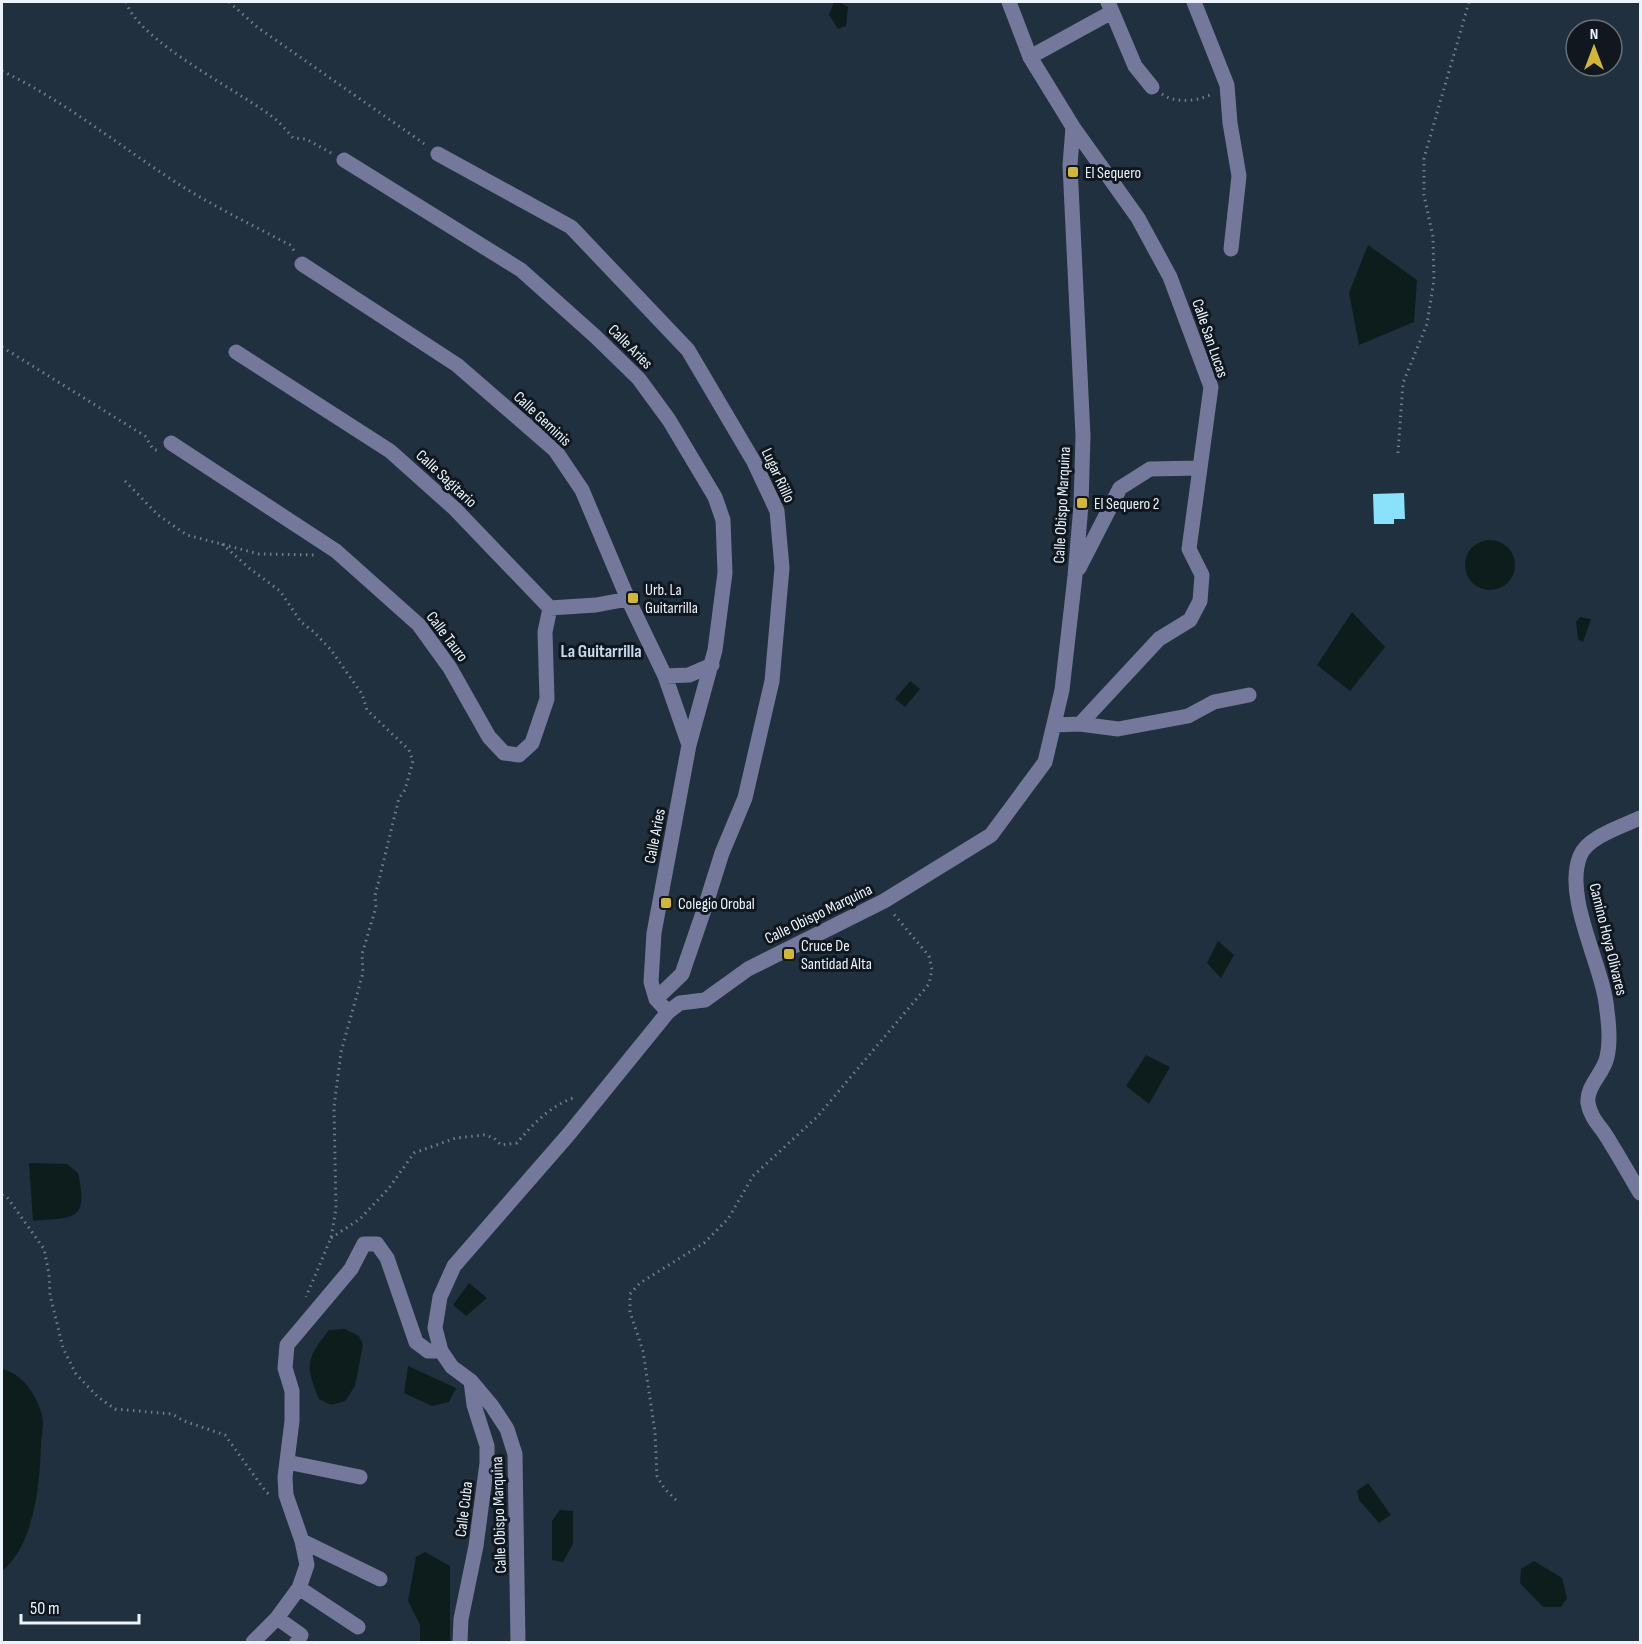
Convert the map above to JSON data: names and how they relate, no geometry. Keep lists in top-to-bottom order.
{
  "streets": {
    "street": [
      "Calle San Lucas",
      "Calle Aries",
      "Calle Geminis",
      "Lugar Riillo",
      "Calle Sagitario",
      "Calle Obispo Marquina",
      "Calle Tauro",
      "Camino Hoya Olivares",
      "Calle Cuba"
    ]
  },
  "crossings": [
    ["Calle San Lucas", "Calle Obispo Marquina"],
    ["Calle Aries", "Calle Geminis"],
    ["Calle Aries", "Lugar Riillo"],
    ["Calle Sagitario", "Calle Tauro"],
    ["Calle Obispo Marquina", "Calle Cuba"]
  ],
  "districts": ["La Guitarrilla"],
  "places": {
    "transit": [
      "El Sequero",
      "El Sequero 2",
      "Urb. La Guitarrilla",
      "Colegio Orobal",
      "Cruce De Santidad Alta"
    ]
  },
  "scale_bar": "50 m",
  "north": "top"
}
